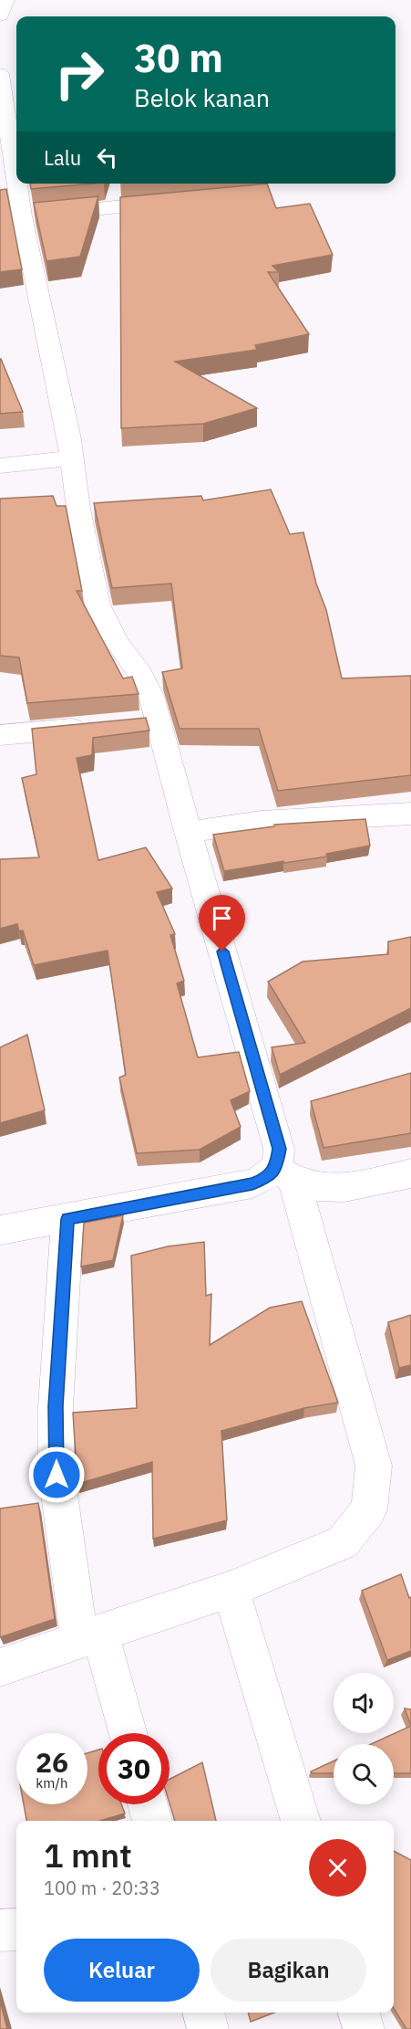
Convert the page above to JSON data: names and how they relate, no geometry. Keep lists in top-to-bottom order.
{
  "page": {
    "turn": ["30 m", "Belok kanan"],
    "then": "Lalu",
    "speed": "26 km/h",
    "limit": "30",
    "heading": ["1 mnt", "100 m · 20:33"],
    "buttons": ["Keluar", "Bagikan"]
  }
}
